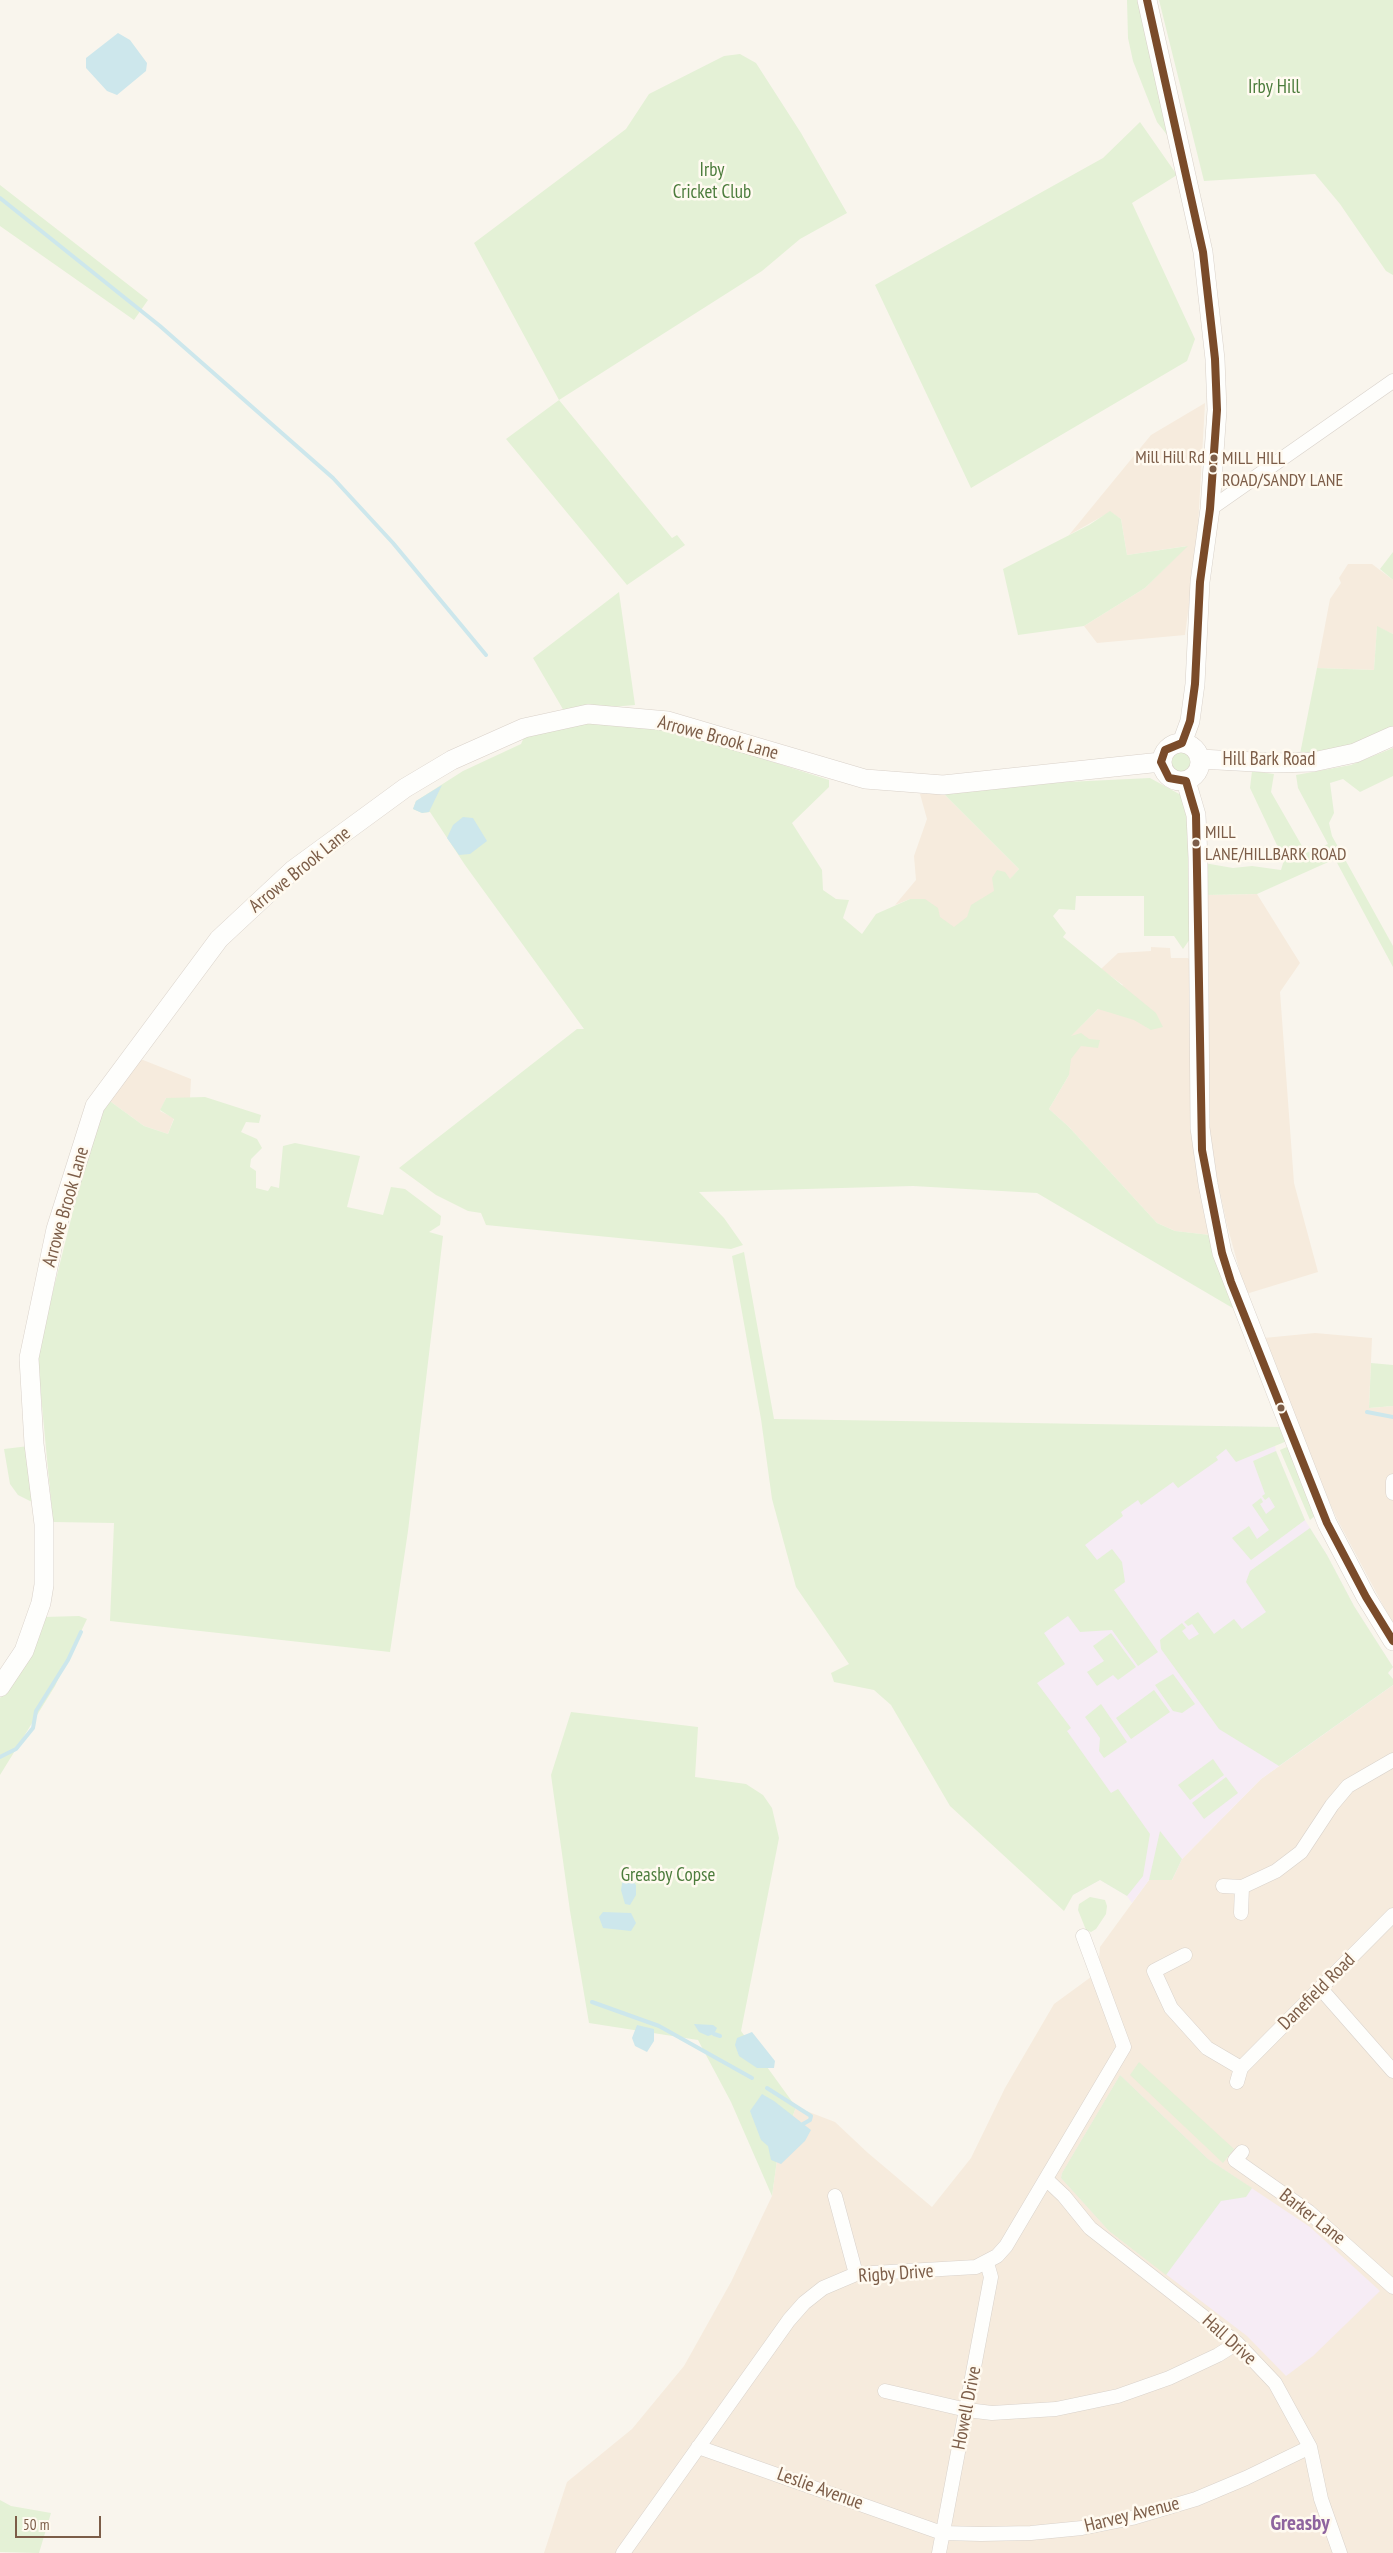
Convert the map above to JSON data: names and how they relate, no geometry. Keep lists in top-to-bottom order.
{
  "streets": {
    "street": [
      "Arrowe Brook Lane",
      "Hill Bark Road",
      "Danefield Road",
      "Barker Lane",
      "Rigby Drive",
      "Hall Drive",
      "Howell Drive",
      "Leslie Avenue",
      "Harvey Avenue"
    ]
  },
  "crossings": [
    ["Arrowe Brook Lane", "Hill Bark Road"],
    ["Rigby Drive", "Hall Drive"],
    ["Rigby Drive", "Howell Drive"],
    ["Rigby Drive", "Leslie Avenue"],
    ["Hall Drive", "Harvey Avenue"],
    ["Howell Drive", "Leslie Avenue"],
    ["Howell Drive", "Harvey Avenue"],
    ["Leslie Avenue", "Harvey Avenue"]
  ],
  "districts": ["Greasby"],
  "parks": ["Irby Hill", "Irby Cricket Club", "Greasby Copse"],
  "places": ["Mill Hill Rd", "MILL HILL ROAD/SANDY LANE", "MILL LANE/HILLBARK ROAD"],
  "scale_bar": "50 m"
}
